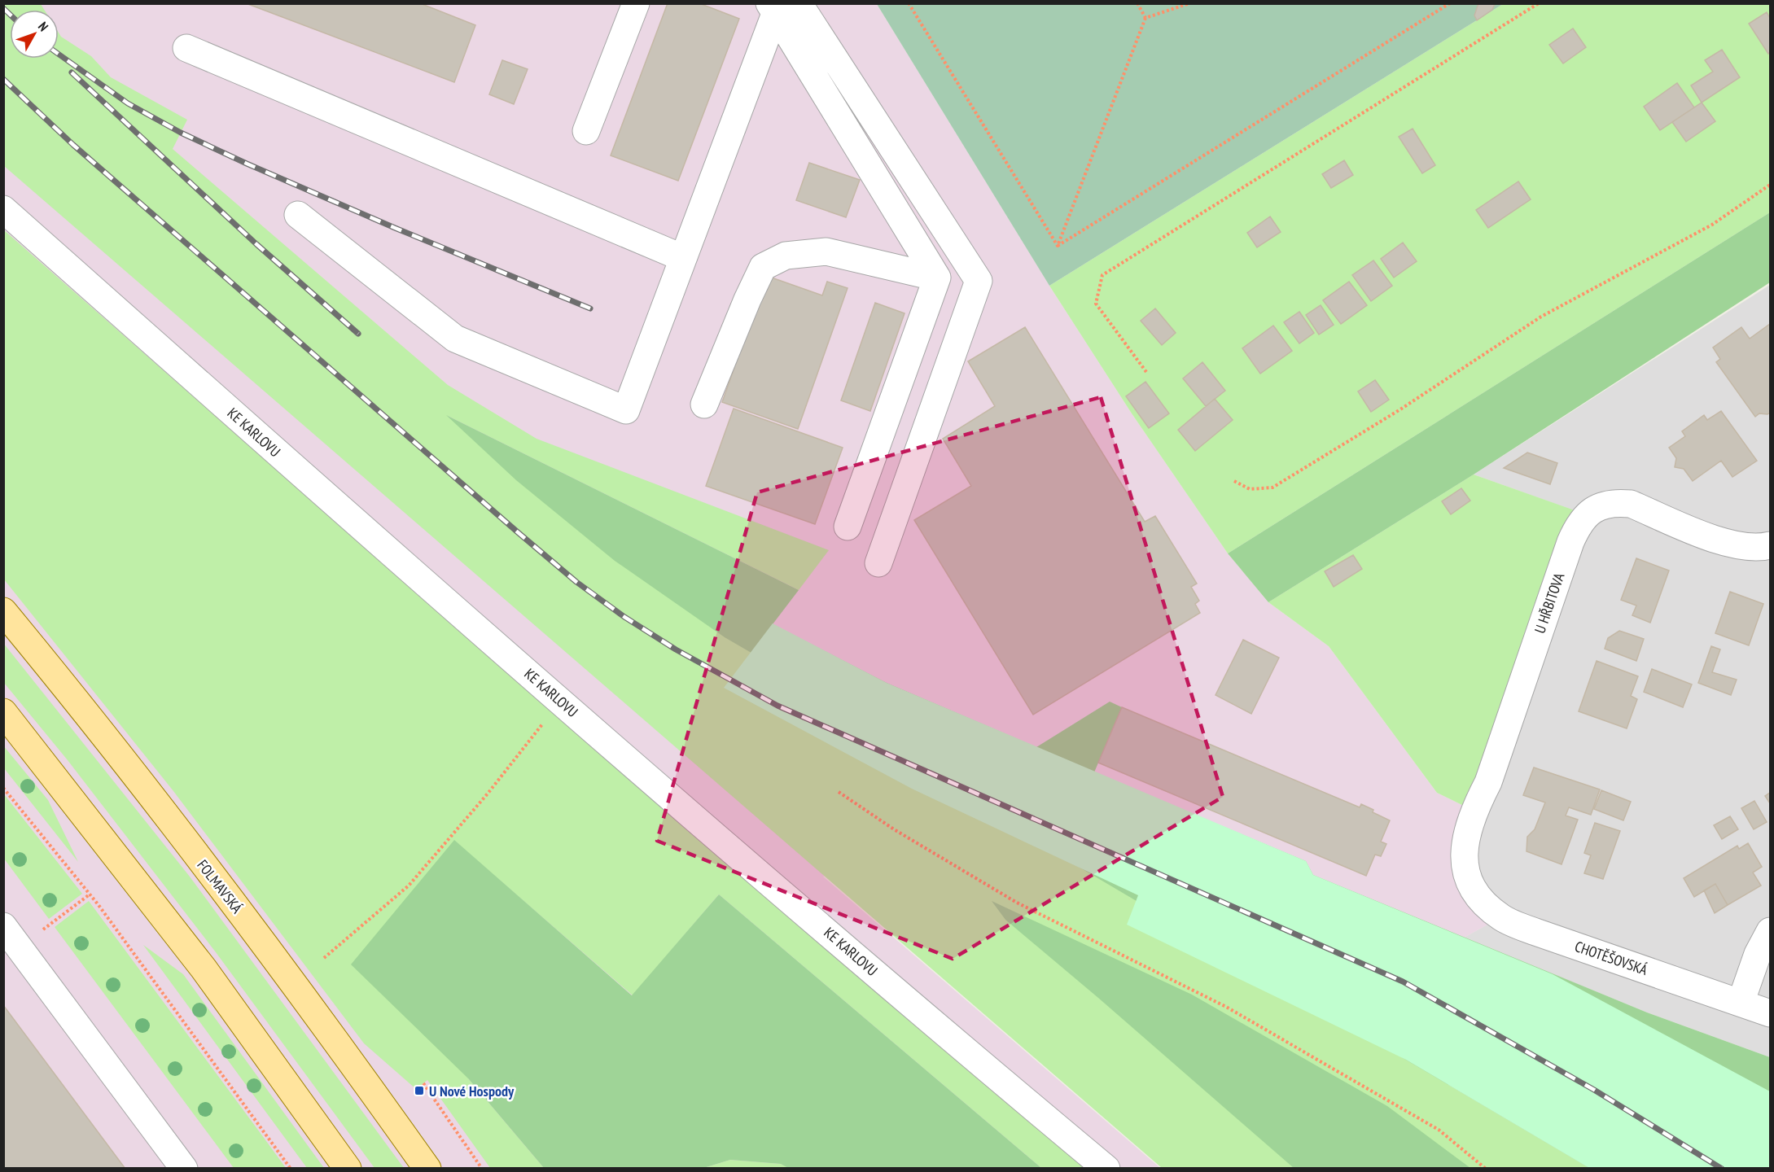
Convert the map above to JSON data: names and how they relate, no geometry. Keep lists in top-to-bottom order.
{
  "streets": {
    "main road": ["FOLMAVSKÁ"],
    "street": ["KE KARLOVU", "U HŘBITOVA", "CHOTĚŠOVSKÁ"]
  },
  "crossings": [
    ["U HŘBITOVA", "CHOTĚŠOVSKÁ"]
  ],
  "places": {
    "transit": ["U Nové Hospody"]
  },
  "north": "top right"
}
